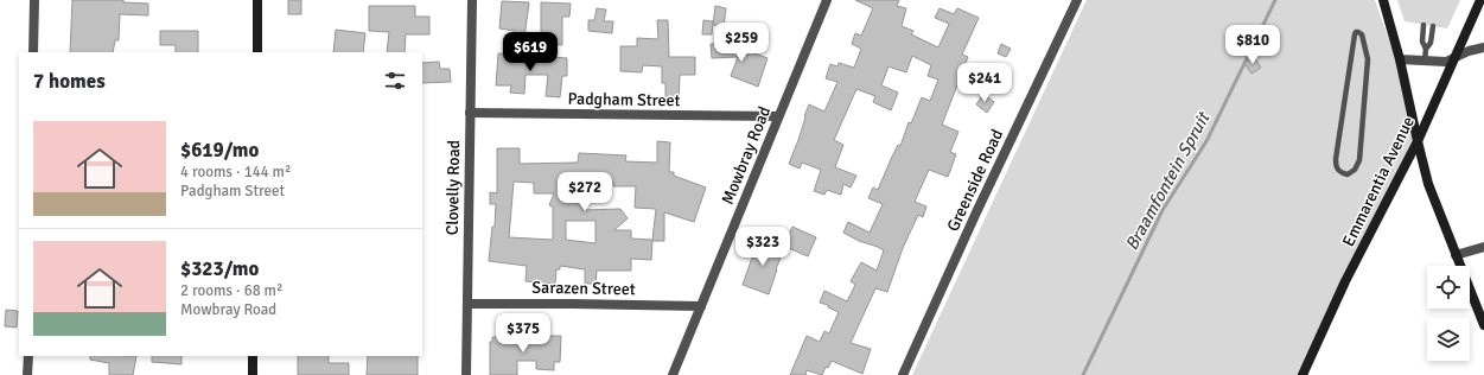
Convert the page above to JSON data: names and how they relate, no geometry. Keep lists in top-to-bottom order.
{
  "streets": {
    "street": [
      "Padgham Street",
      "Mowbray Road",
      "Greenside Road",
      "Emmarentia Avenue",
      "Clovelly Road",
      "Sarazen Street"
    ]
  },
  "crossings": [
    ["Padgham Street", "Mowbray Road"],
    ["Padgham Street", "Clovelly Road"],
    ["Mowbray Road", "Sarazen Street"],
    ["Clovelly Road", "Sarazen Street"]
  ],
  "water": ["Braamfontein Spruit"],
  "page": {
    "price": [
      "$259",
      "$810",
      "$619",
      "$241",
      "$272",
      "$323",
      "$375"
    ],
    "heading": "7 homes",
    "list": [
      {
        "name": "$619/mo",
        "note": "4 rooms · 144 m² · Padgham Street"
      },
      {
        "name": "$323/mo",
        "note": "2 rooms · 68 m² · Mowbray Road"
      }
    ]
  }
}
